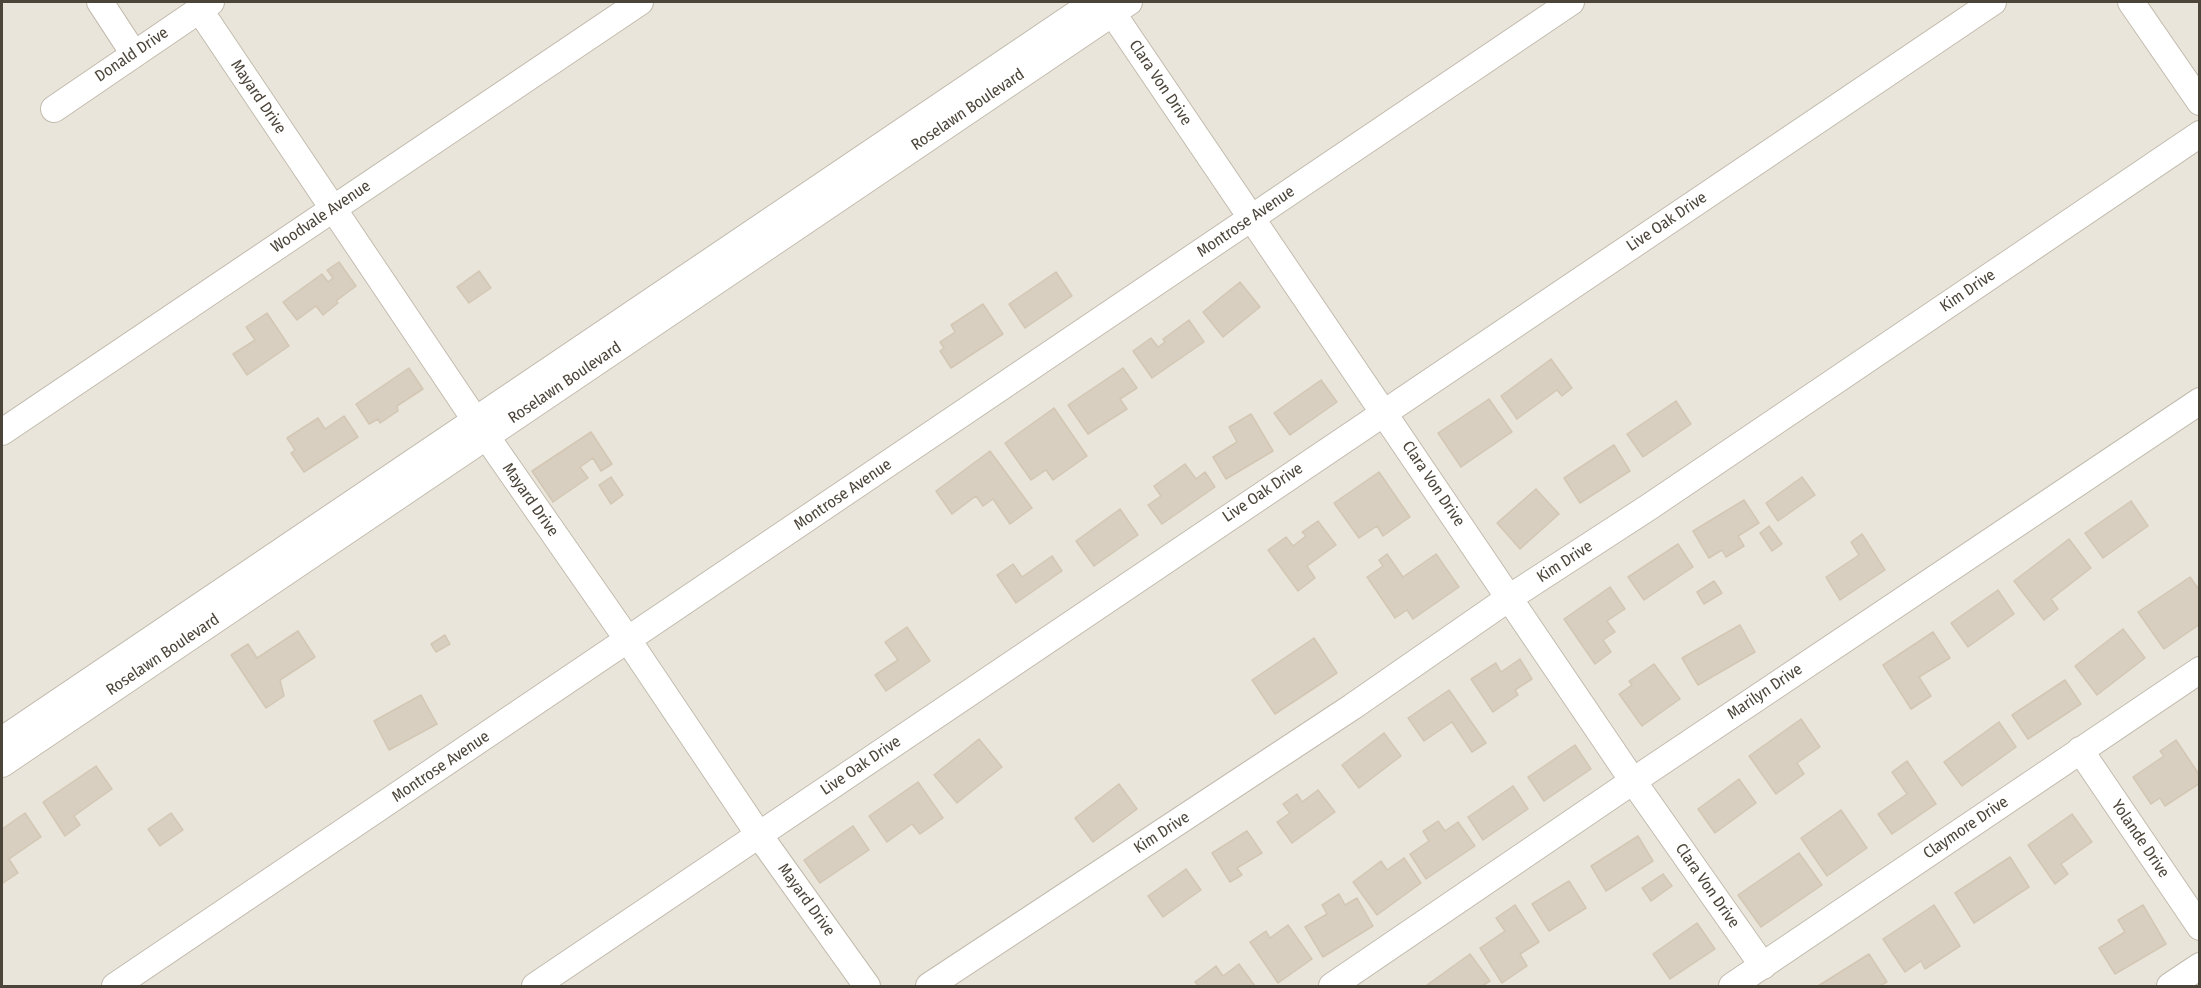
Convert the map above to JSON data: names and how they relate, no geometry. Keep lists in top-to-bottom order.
{
  "streets": {
    "street": [
      "Donald Drive",
      "Clara Von Drive",
      "Mayard Drive",
      "Roselawn Boulevard",
      "Woodvale Avenue",
      "Montrose Avenue",
      "Live Oak Drive",
      "Kim Drive",
      "Marilyn Drive",
      "Claymore Drive",
      "Yolande Drive"
    ]
  },
  "crossings": [
    ["Donald Drive", "Mayard Drive"],
    ["Clara Von Drive", "Roselawn Boulevard"],
    ["Clara Von Drive", "Montrose Avenue"],
    ["Clara Von Drive", "Live Oak Drive"],
    ["Clara Von Drive", "Kim Drive"],
    ["Clara Von Drive", "Marilyn Drive"],
    ["Clara Von Drive", "Claymore Drive"],
    ["Mayard Drive", "Roselawn Boulevard"],
    ["Mayard Drive", "Woodvale Avenue"],
    ["Mayard Drive", "Montrose Avenue"],
    ["Mayard Drive", "Live Oak Drive"],
    ["Claymore Drive", "Yolande Drive"]
  ]
}
